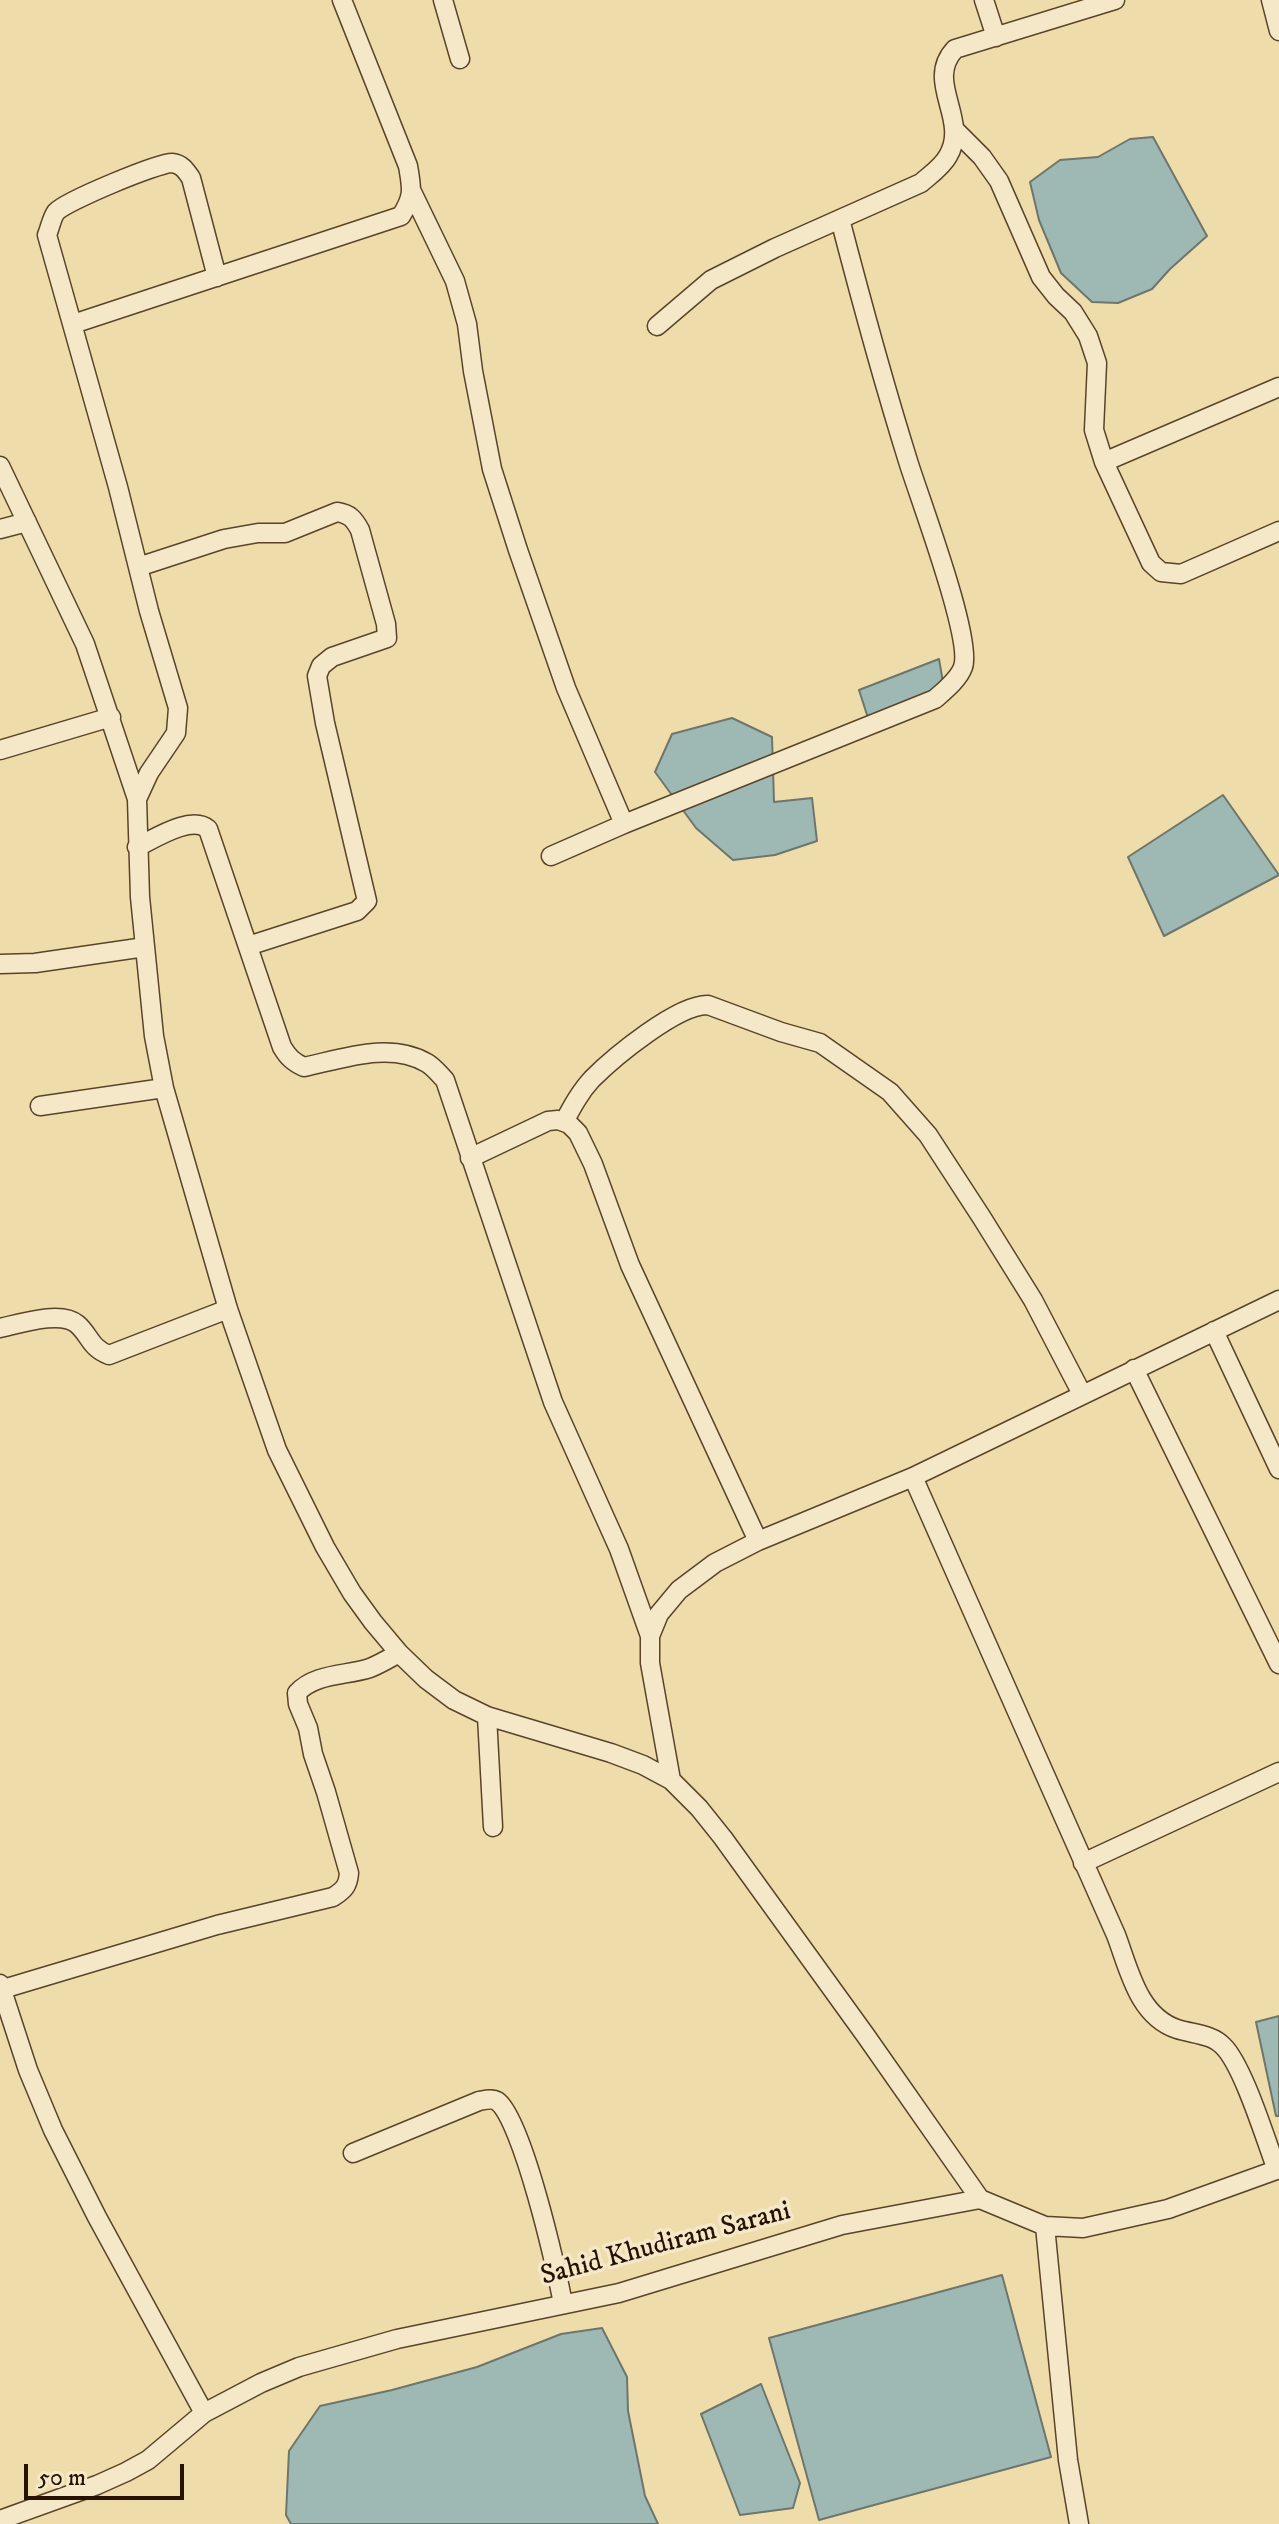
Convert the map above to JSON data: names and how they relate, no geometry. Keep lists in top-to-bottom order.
{
  "streets": {
    "street": ["Sahid Khudiram Sarani"]
  },
  "scale_bar": "50 m"
}
